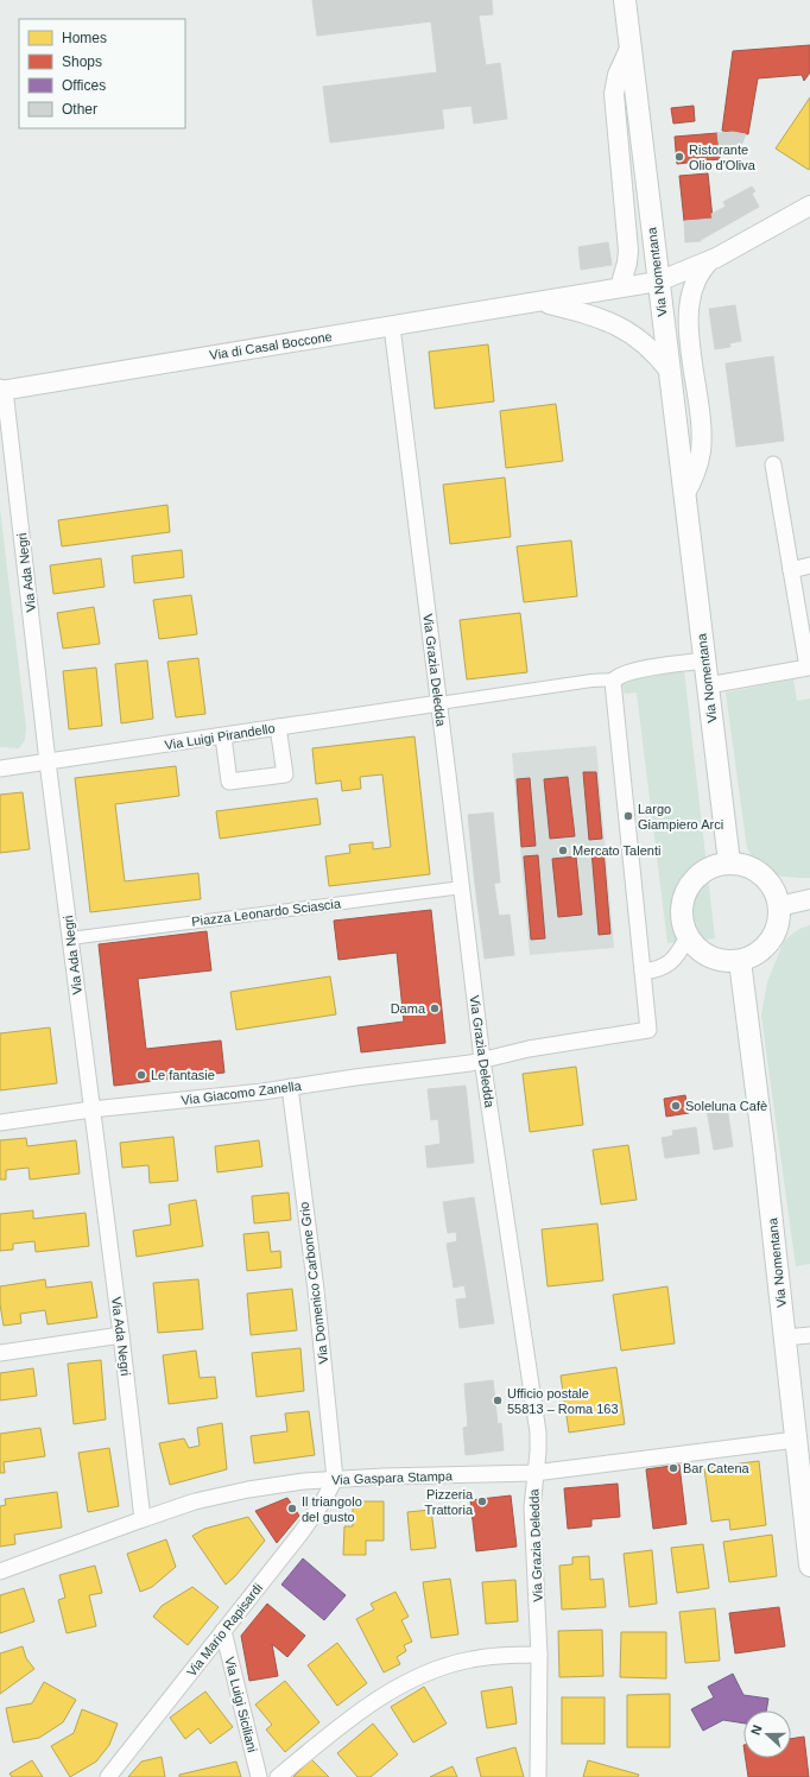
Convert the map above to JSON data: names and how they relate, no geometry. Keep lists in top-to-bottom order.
{
  "streets": {
    "main road": ["Via Nomentana"],
    "street": [
      "Via di Casal Boccone",
      "Via Ada Negri",
      "Via Grazia Deledda",
      "Via Luigi Pirandello",
      "Piazza Leonardo Sciascia",
      "Via Giacomo Zanella",
      "Via Domenico Carbone Grio",
      "Via Gaspara Stampa",
      "Via Mario Rapisardi",
      "Via Luigi Siciliani"
    ]
  },
  "crossings": [
    ["Via Nomentana", "Via di Casal Boccone"],
    ["Via Nomentana", "Via Gaspara Stampa"],
    ["Via di Casal Boccone", "Via Ada Negri"],
    ["Via di Casal Boccone", "Via Grazia Deledda"],
    ["Via Ada Negri", "Via Luigi Pirandello"],
    ["Via Ada Negri", "Piazza Leonardo Sciascia"],
    ["Via Ada Negri", "Via Giacomo Zanella"],
    ["Via Ada Negri", "Via Gaspara Stampa"],
    ["Via Grazia Deledda", "Via Luigi Pirandello"],
    ["Via Grazia Deledda", "Piazza Leonardo Sciascia"],
    ["Via Grazia Deledda", "Via Giacomo Zanella"],
    ["Via Grazia Deledda", "Via Gaspara Stampa"],
    ["Via Giacomo Zanella", "Via Domenico Carbone Grio"],
    ["Via Domenico Carbone Grio", "Via Gaspara Stampa"],
    ["Via Domenico Carbone Grio", "Via Mario Rapisardi"],
    ["Via Gaspara Stampa", "Via Mario Rapisardi"],
    ["Via Mario Rapisardi", "Via Luigi Siciliani"]
  ],
  "places": [
    "Ristorante Olio d'Oliva",
    "Largo Giampiero Arci",
    "Mercato Talenti",
    "Dama",
    "Le fantasie",
    "Soleluna Cafè",
    "Ufficio postale 55813 – Roma 163",
    "Bar Catena",
    "Pizzeria Trattoria",
    "Il triangolo del gusto"
  ],
  "legend": [
    "Homes",
    "Shops",
    "Offices",
    "Other"
  ],
  "north": "left"
}
